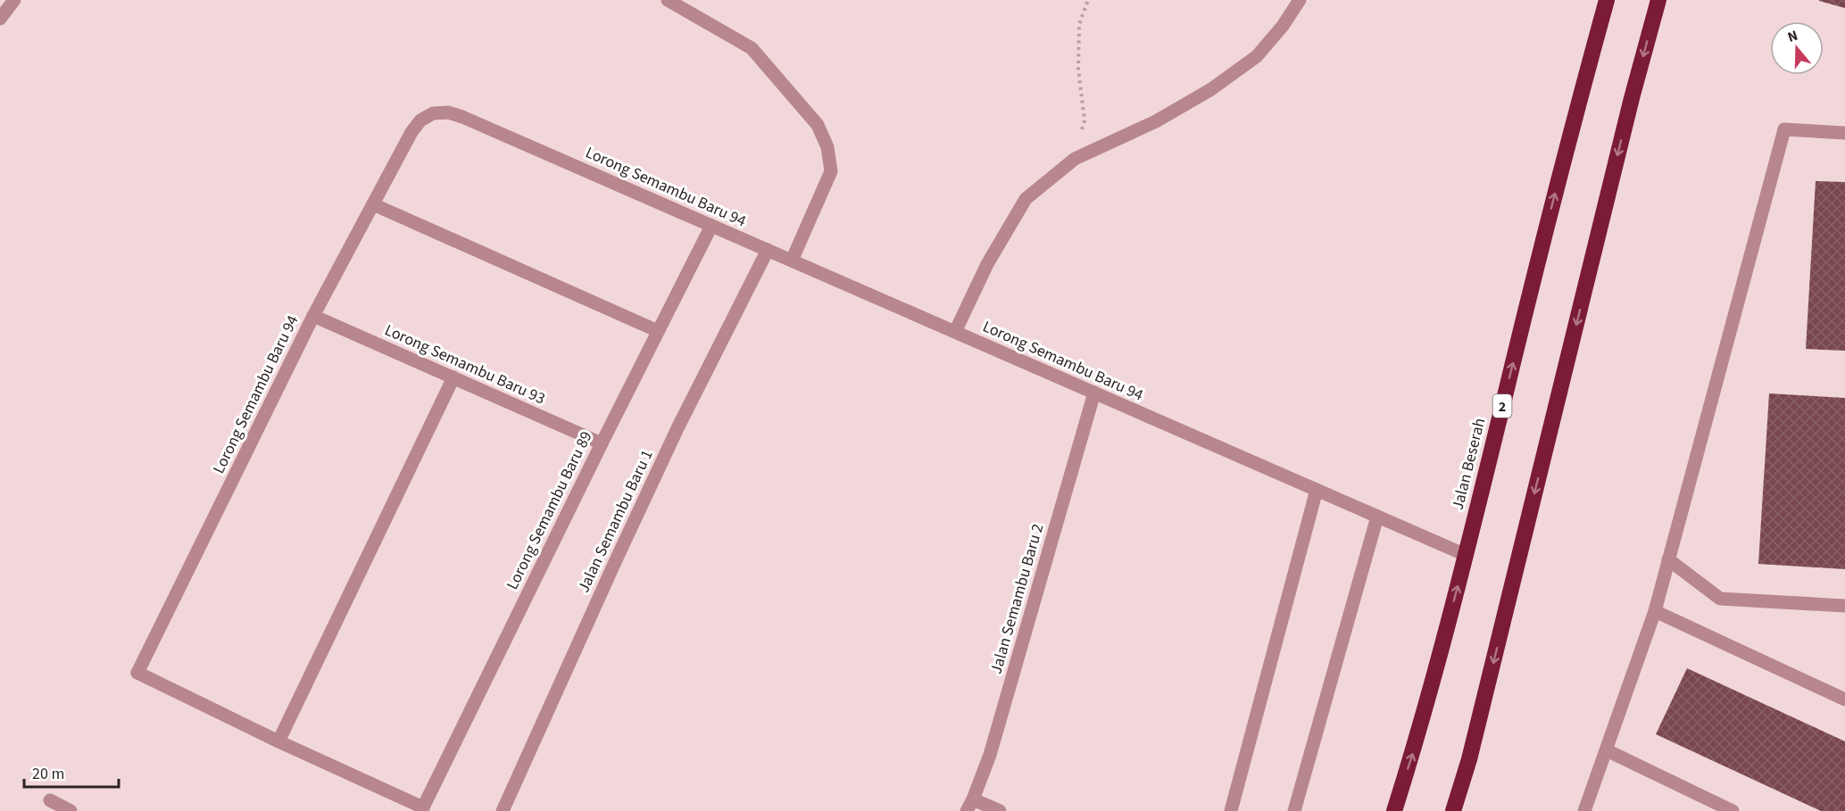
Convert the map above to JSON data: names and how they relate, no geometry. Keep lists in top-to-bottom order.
{
  "streets": {
    "highway": ["2", "Jalan Beserah"],
    "street": [
      "Lorong Semambu Baru 94",
      "Lorong Semambu Baru 93",
      "Lorong Semambu Baru 89",
      "Jalan Semambu Baru 1",
      "Jalan Semambu Baru 2"
    ]
  },
  "crossings": [
    ["Lorong Semambu Baru 94", "Lorong Semambu Baru 93"],
    ["Lorong Semambu Baru 94", "Jalan Beserah"],
    ["Lorong Semambu Baru 94", "Lorong Semambu Baru 89"],
    ["Lorong Semambu Baru 94", "Jalan Semambu Baru 1"],
    ["Lorong Semambu Baru 94", "Jalan Semambu Baru 2"],
    ["Lorong Semambu Baru 93", "Lorong Semambu Baru 89"]
  ],
  "scale_bar": "20 m",
  "north": "top"
}
